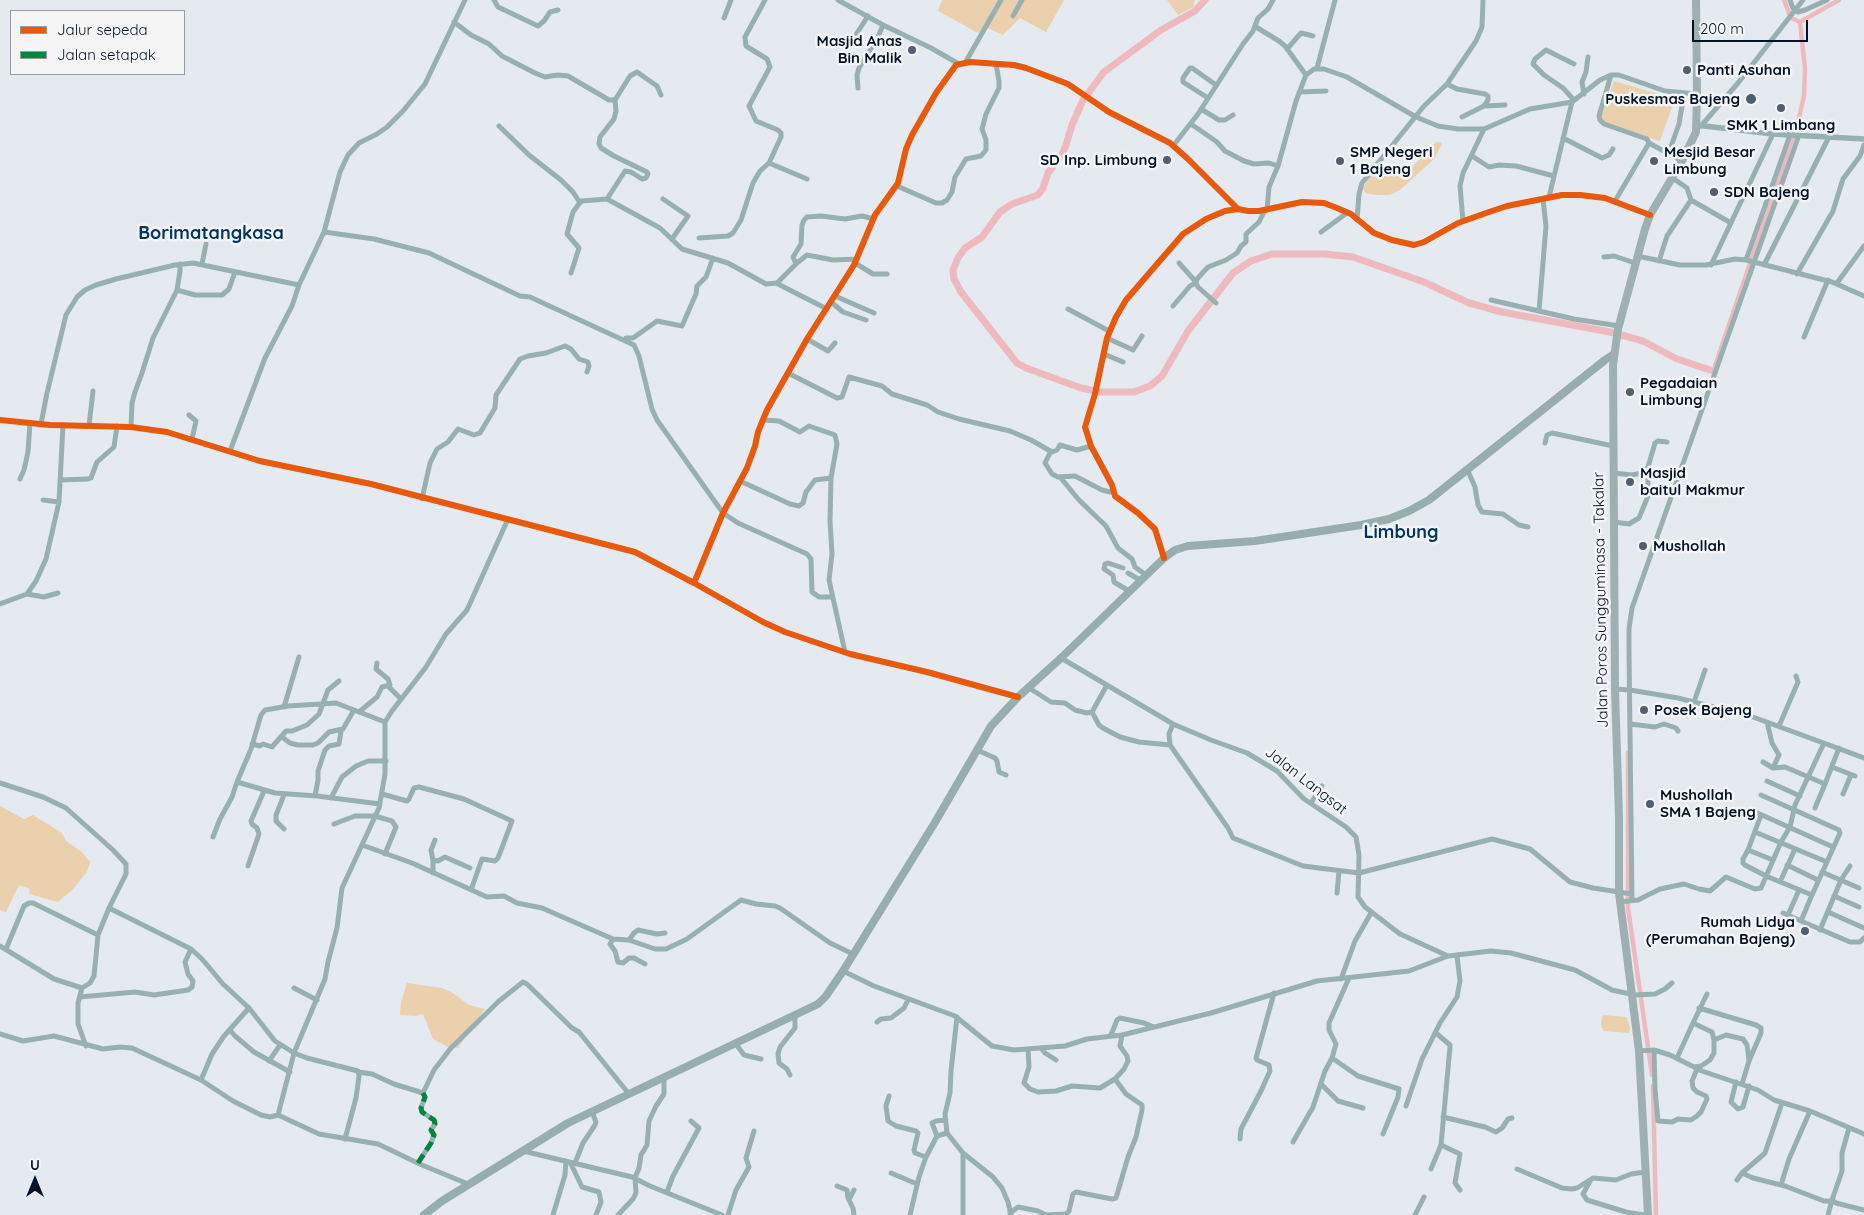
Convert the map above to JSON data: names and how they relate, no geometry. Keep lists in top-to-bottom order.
{
  "streets": {
    "highway": ["Jalan Poros Sungguminasa - Takalar"],
    "street": ["Jalan Langsat"]
  },
  "districts": ["Borimatangkasa", "Limbung"],
  "places": [
    "Masjid Anas Bin Malik",
    "Panti Asuhan",
    "Puskesmas Bajeng",
    "SMK 1 Limbang",
    "SD Inp. Limbung",
    "SMP Negeri 1 Bajeng",
    "Mesjid Besar Limbung",
    "SDN Bajeng",
    "Pegadaian Limbung",
    "Masjid baitul Makmur",
    "Mushollah",
    "Posek Bajeng",
    "Mushollah SMA 1 Bajeng",
    "Rumah Lidya (Perumahan Bajeng)"
  ],
  "legend": ["Jalur sepeda", "Jalan setapak"],
  "scale_bar": "200 m",
  "north": "top"
}
